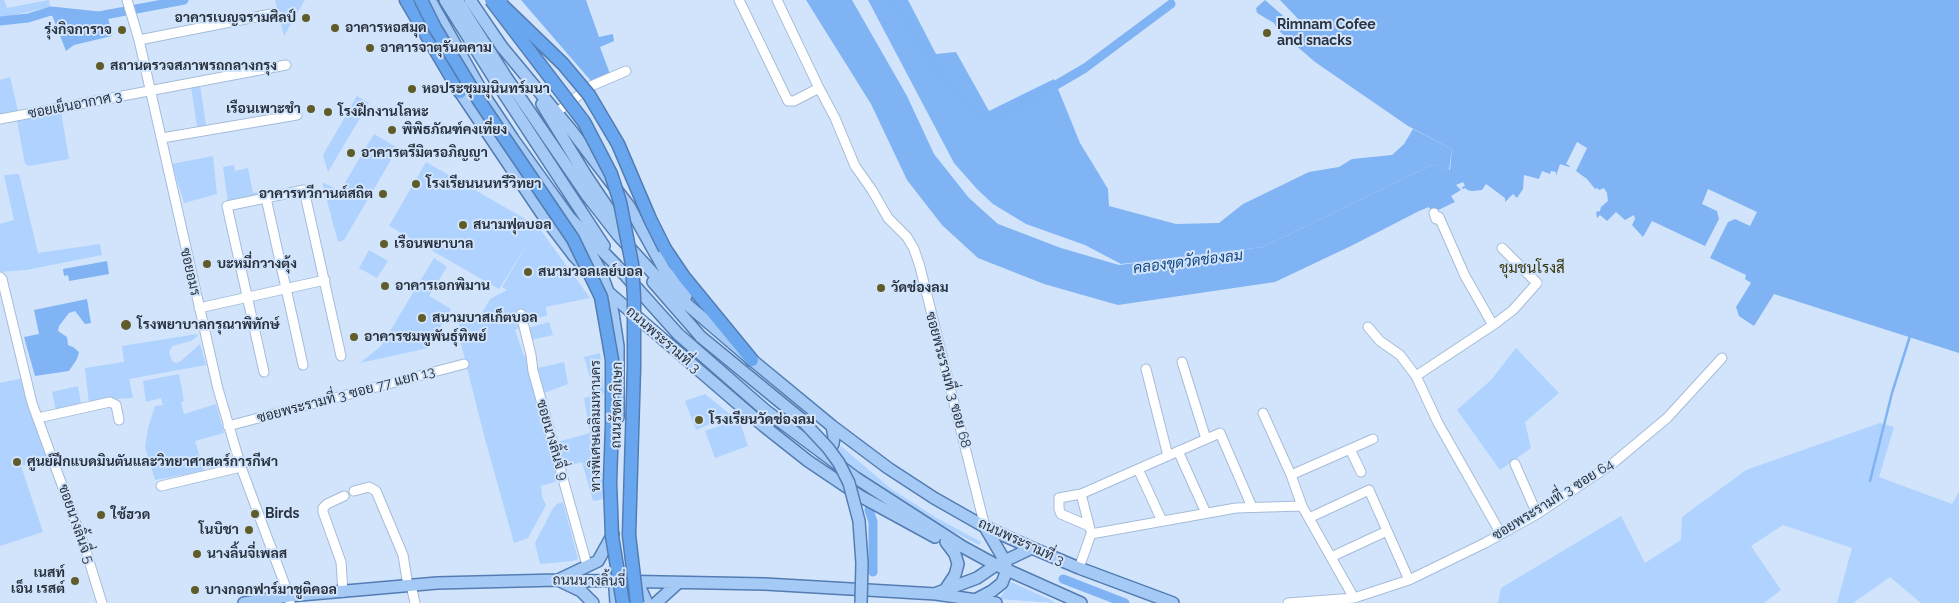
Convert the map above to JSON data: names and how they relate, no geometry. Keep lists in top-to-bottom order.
{
  "streets": {
    "highway": ["ทางพิเศษเฉลิมมหานคร"],
    "main road": ["ถนนพระรามที่ 3", "ถนนรัชดาภิเษก", "ถนนนางลิ้นจี่"],
    "street": [
      "ซอยเย็นอากาศ 3",
      "ซอยอมร",
      "ซอยพระรามที่ 3 ซอย 68",
      "ซอยพระรามที่ 3 ซอย 77 แยก 13",
      "ซอยนางลิ้นจี่ 9",
      "ซอยพระรามที่ 3 ซอย 64",
      "ซอยนางลิ้นจี่ 5"
    ]
  },
  "crossings": [
    ["ซอยเย็นอากาศ 3", "ซอยอมร"],
    ["ซอยอมร", "ซอยพระรามที่ 3 ซอย 77 แยก 13"],
    ["ซอยอมร", "ถนนนางลิ้นจี่"],
    ["ถนนพระรามที่ 3", "ซอยพระรามที่ 3 ซอย 68"],
    ["ถนนพระรามที่ 3", "ถนนรัชดาภิเษก"],
    ["ถนนพระรามที่ 3", "ถนนนางลิ้นจี่"],
    ["ถนนรัชดาภิเษก", "ถนนนางลิ้นจี่"]
  ],
  "districts": ["ชุมชนโรงสี"],
  "water": ["คลองขุดวัดช่องลม"],
  "places": [
    "อาคารเบญจรามศิลป์",
    "อาคารหอสมุด",
    "รุ่งกิจการาจ",
    "Rimnam Cofee and snacks",
    "อาคารจาตุรันตคาม",
    "สถานตรวจสภาพรถกลางกรุง",
    "หอประชุมมุนินทร์มนา",
    "เรือนเพาะชำ",
    "โรงฝึกงานโลหะ",
    "พิพิธภัณฑ์คงเที่ยง",
    "อาคารตรีมิตรอภิญญา",
    "โรงเรียนนนทรีวิทยา",
    "อาคารทวีกานต์สถิต",
    "สนามฟุตบอล",
    "เรือนพยาบาล",
    "บะหมี่กวางตุ้ง",
    "สนามวอลเลย์บอล",
    "อาคารเอกพิมาน",
    "วัดช่องลม",
    "สนามบาสเก็ตบอล",
    "โรงพยาบาลกรุณาพิทักษ์",
    "อาคารชมพูพันธุ์ทิพย์",
    "โรงเรียนวัดช่องลม",
    "ศูนย์ฝึกแบดมินตันและวิทยาศาสตร์การกีฬา",
    "Birds",
    "ใช้ฮวด",
    "โนบิชา",
    "นางลิ้นจี่เพลส",
    "เนสท์ เอ็น เรสต์",
    "บางกอกฟาร์มาชูติคอล"
  ]
}
